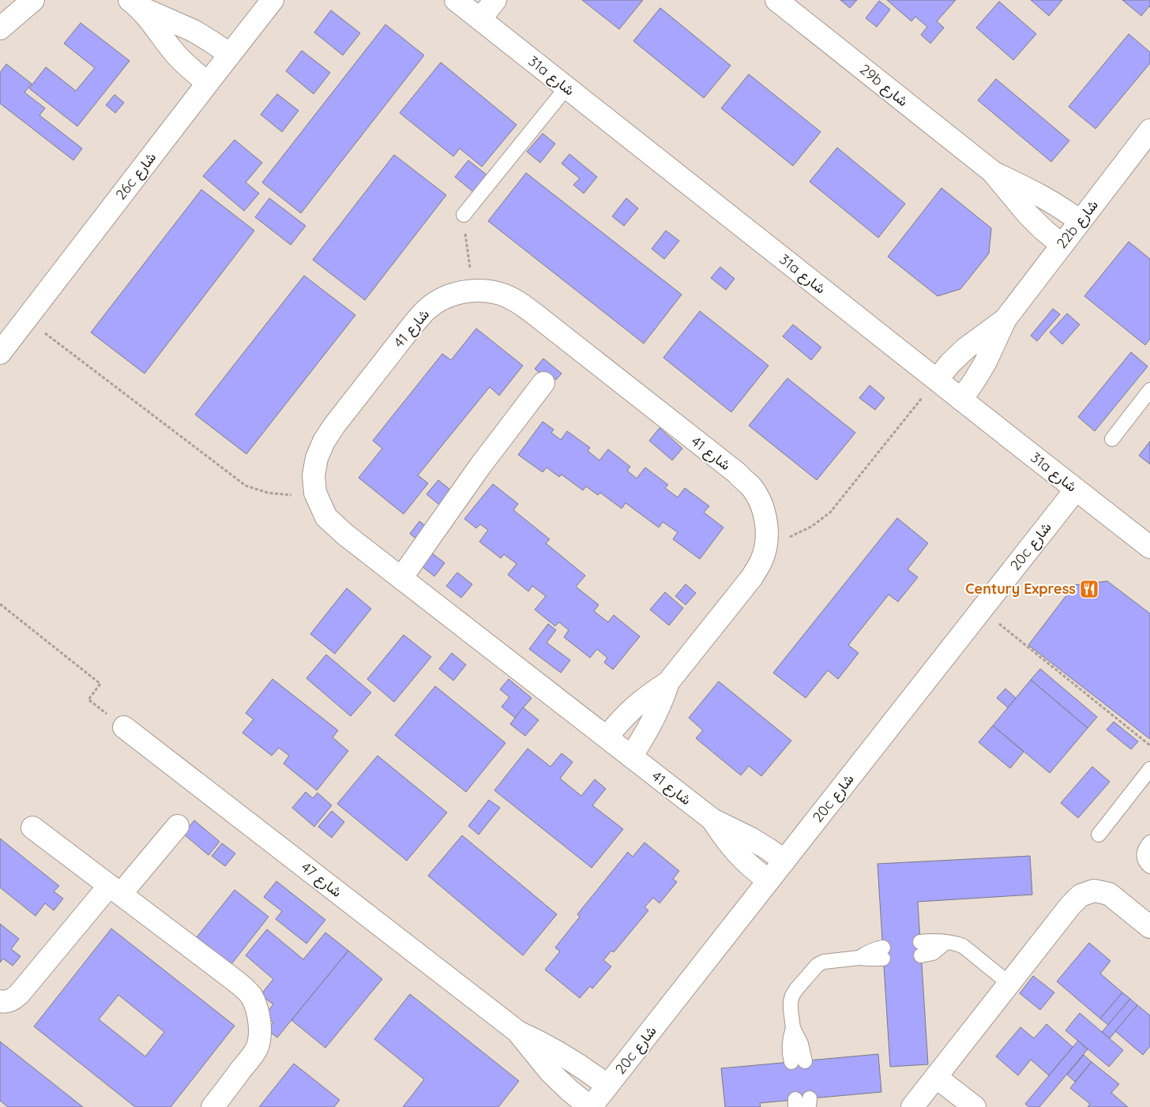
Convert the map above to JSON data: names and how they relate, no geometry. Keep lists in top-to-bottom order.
{
  "streets": {
    "street": [
      "31a شارع",
      "29b شارع",
      "26c شارع",
      "22b شارع",
      "شارع 41",
      "20c شارع",
      "شارع 47"
    ]
  },
  "crossings": [
    ["31a شارع", "20c شارع"],
    ["شارع 41", "20c شارع"],
    ["20c شارع", "شارع 47"]
  ],
  "places": {
    "restaurant": ["Century Express"]
  }
}
